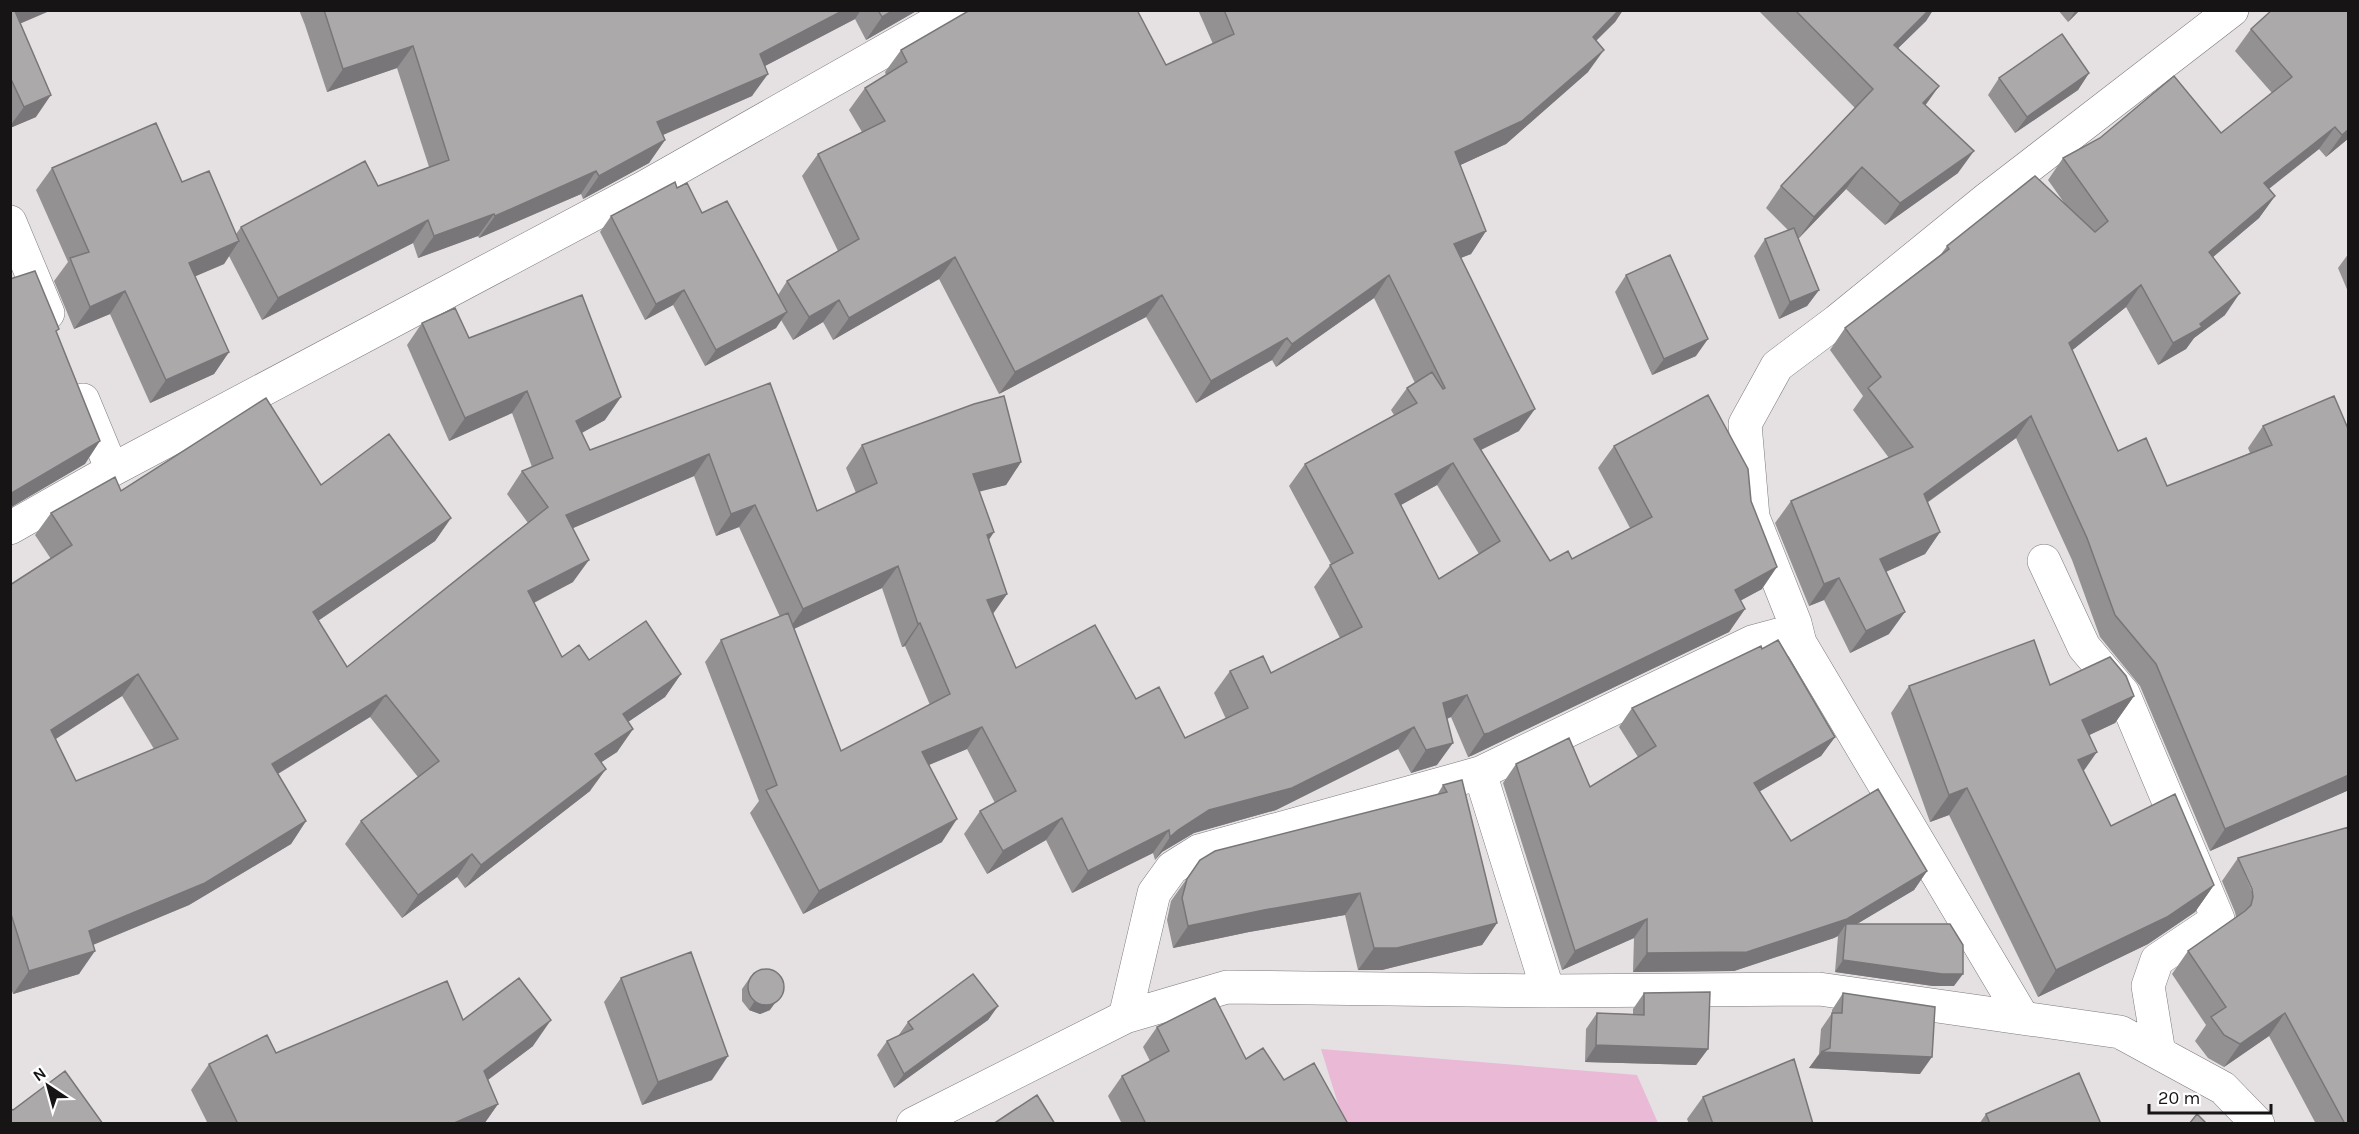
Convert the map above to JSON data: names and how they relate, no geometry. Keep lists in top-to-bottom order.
{
  "scale_bar": "20 m",
  "north": "top left"
}
